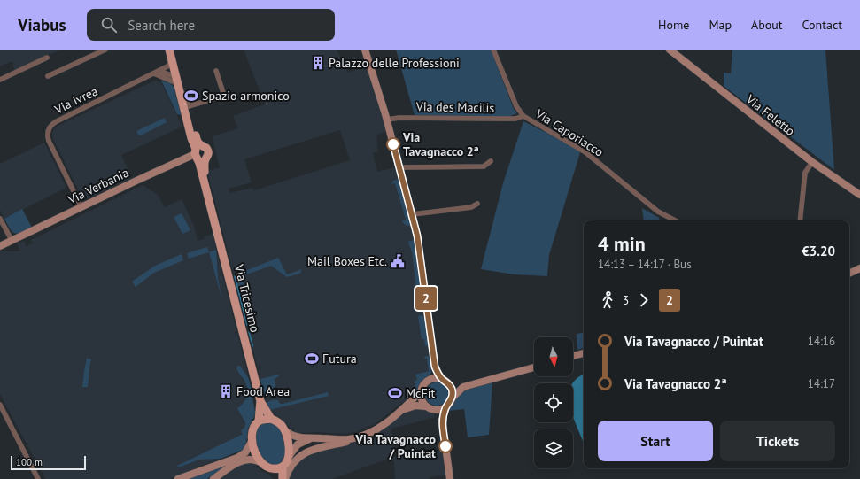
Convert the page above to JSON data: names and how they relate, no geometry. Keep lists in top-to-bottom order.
{
  "streets": {
    "main road": ["Via Tricesimo"],
    "street": [
      "Via Ivrea",
      "Via des Macilis",
      "Via Feletto",
      "Via Caporiacco",
      "Via Verbania"
    ]
  },
  "crossings": [
    ["Via Ivrea", "Via Verbania"],
    ["Via Ivrea", "Via Tricesimo"],
    ["Via des Macilis", "Via Caporiacco"],
    ["Via Verbania", "Via Tricesimo"]
  ],
  "places": {
    "building": ["Palazzo delle Professioni", "Food Area"],
    "sports": ["Spazio armonico", "Futura", "McFit"],
    "other": ["Via Tavagnacco 2ª", "Via Tavagnacco / Puintat"],
    "public building": ["Mail Boxes Etc."]
  },
  "lines": ["bus line 2"],
  "scale_bar": "100 m",
  "north": "bottom",
  "page": {
    "header": "Viabus",
    "search": "Search here",
    "nav": [
      "Home",
      "Map",
      "About",
      "Contact"
    ],
    "on_map": "2",
    "heading": ["4 min", "14:13 – 14:17 · Bus", "€3.20"],
    "legs": ["3", "2"],
    "list": [
      {
        "name": "Via Tavagnacco / Puintat",
        "value": "14:16"
      },
      {
        "name": "Via Tavagnacco 2ª",
        "value": "14:17"
      }
    ],
    "buttons": ["Start", "Tickets"],
    "scale": "100 m"
  }
}
